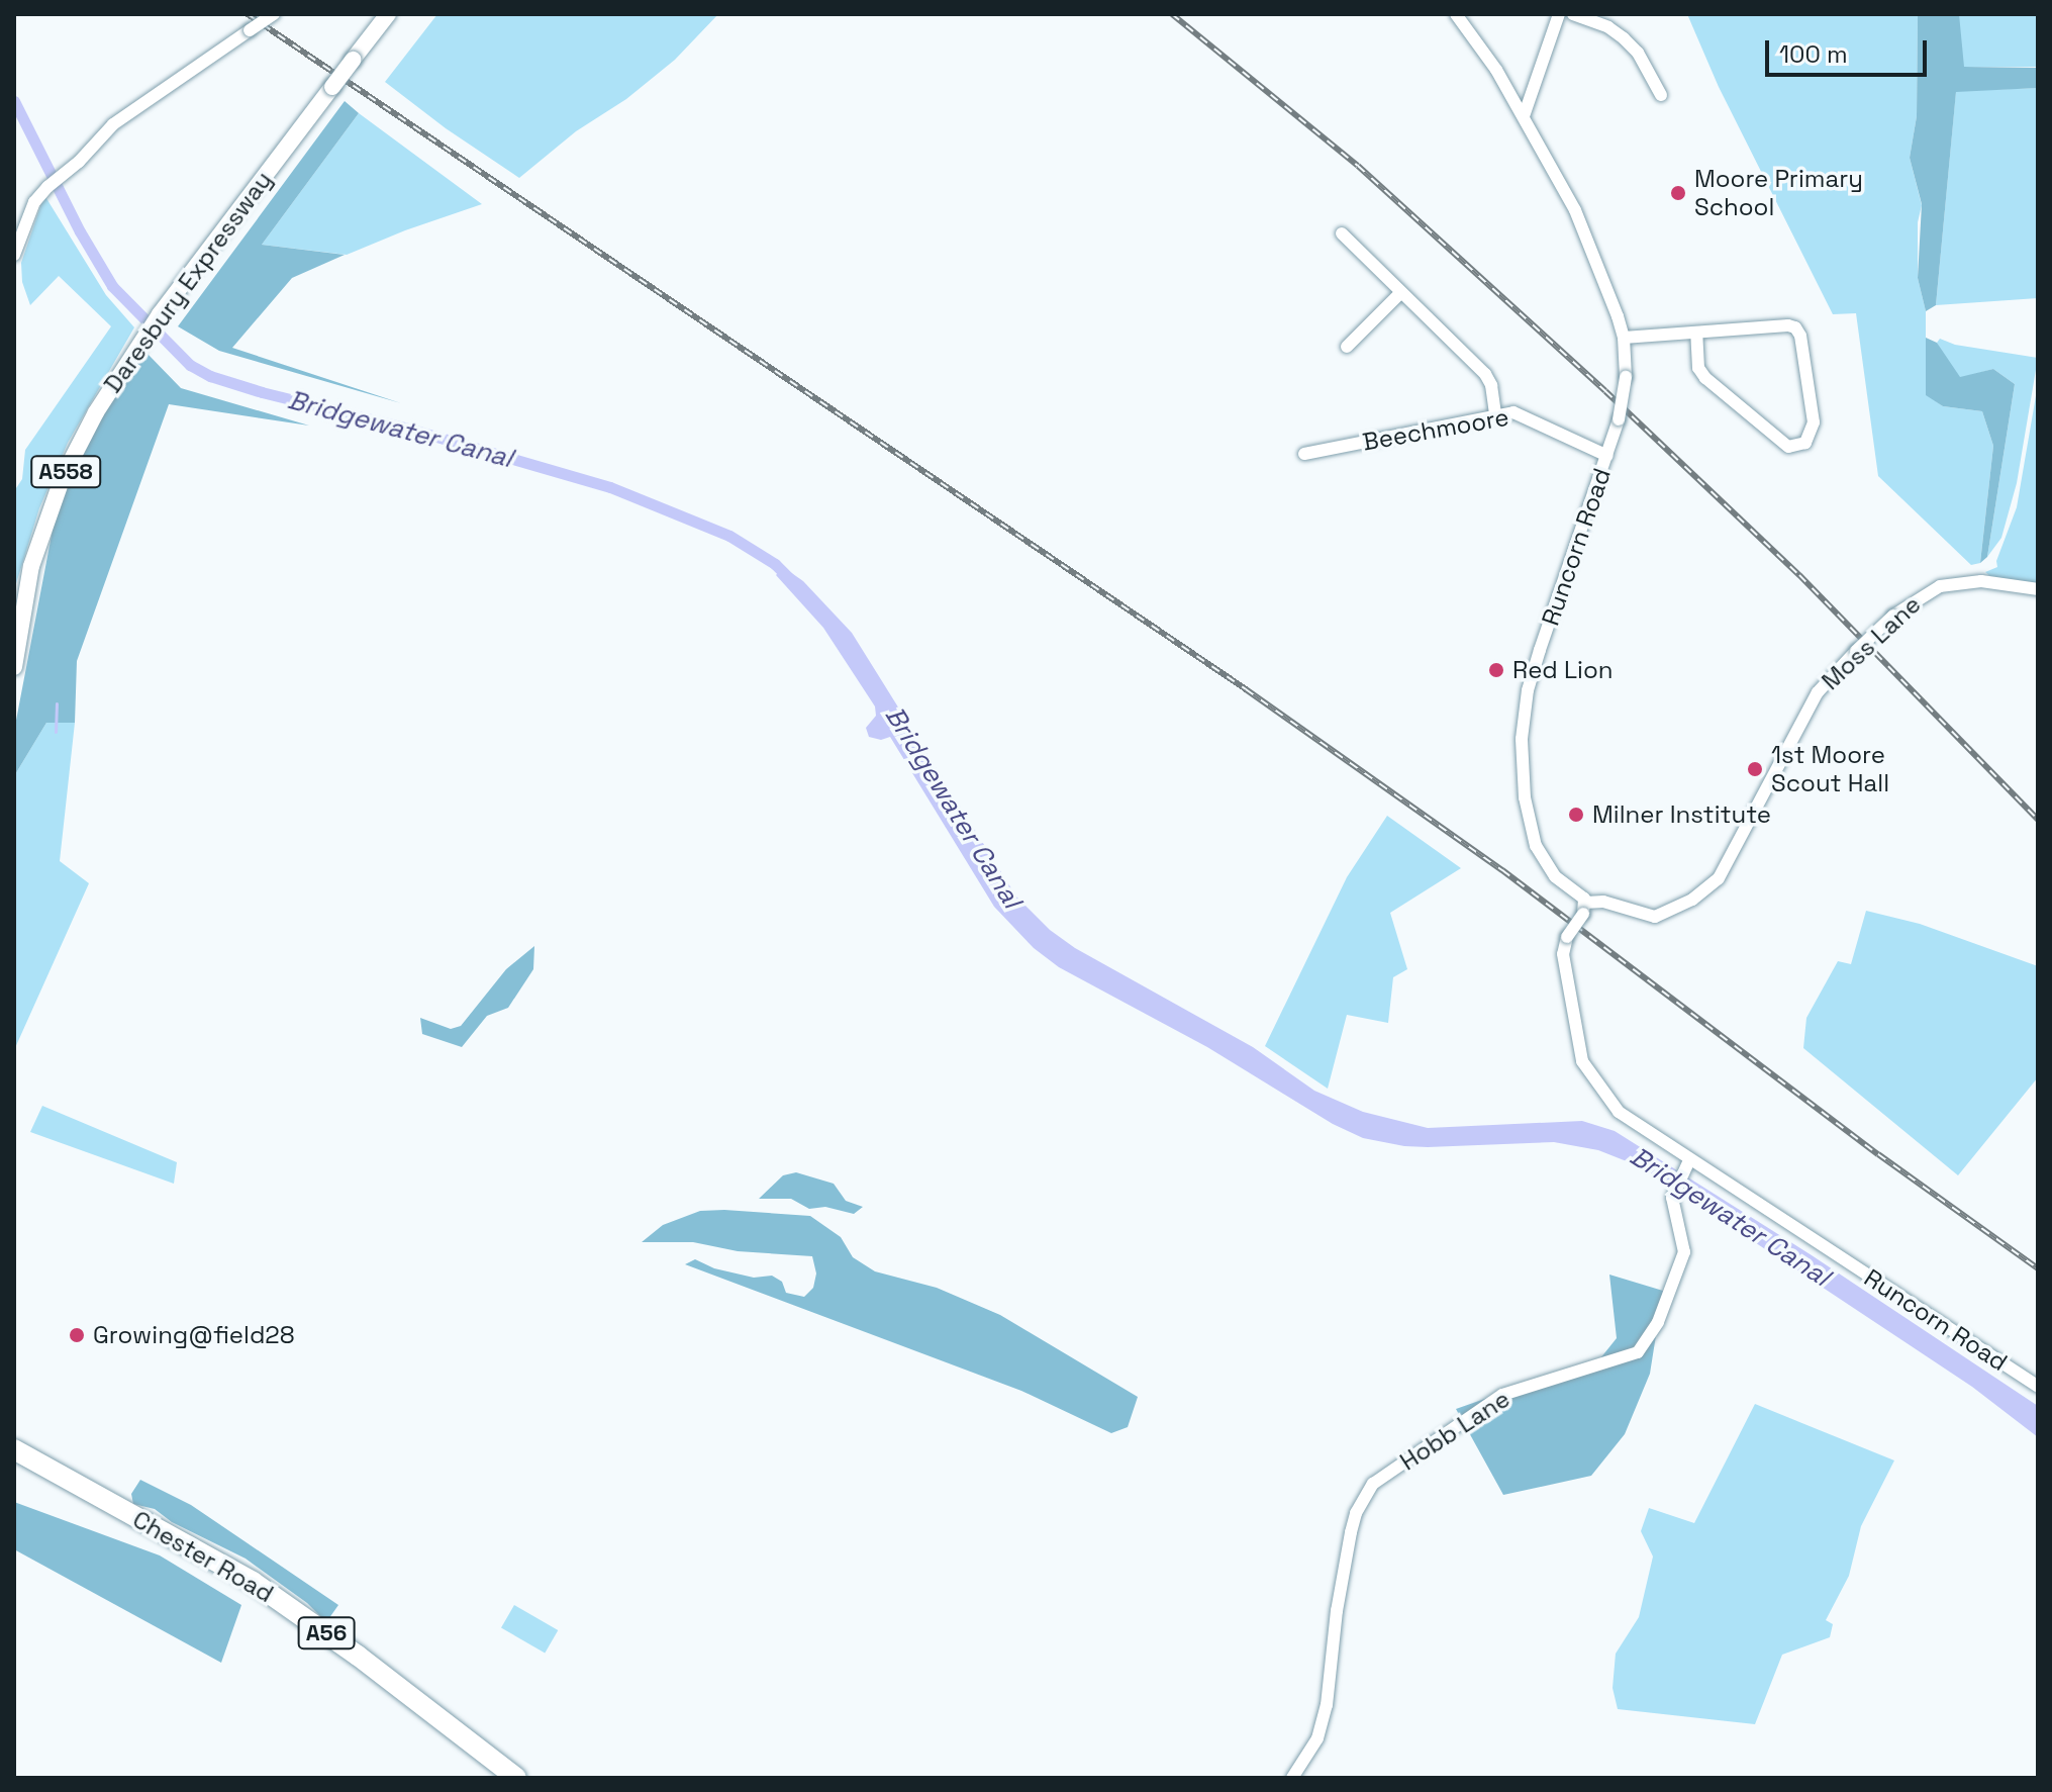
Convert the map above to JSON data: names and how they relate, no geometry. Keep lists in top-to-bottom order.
{
  "streets": {
    "highway": ["Chester Road", "A56"],
    "main road": ["Daresbury Expressway", "A558"],
    "street": [
      "Beechmoore",
      "Runcorn Road",
      "Moss Lane",
      "Hobb Lane"
    ]
  },
  "crossings": [
    ["Beechmoore", "Runcorn Road"],
    ["Runcorn Road", "Moss Lane"],
    ["Runcorn Road", "Hobb Lane"]
  ],
  "water": ["Bridgewater Canal"],
  "places": [
    "Moore Primary School",
    "Red Lion",
    "1st Moore Scout Hall",
    "Milner Institute",
    "Growing@field28"
  ],
  "scale_bar": "100 m"
}
